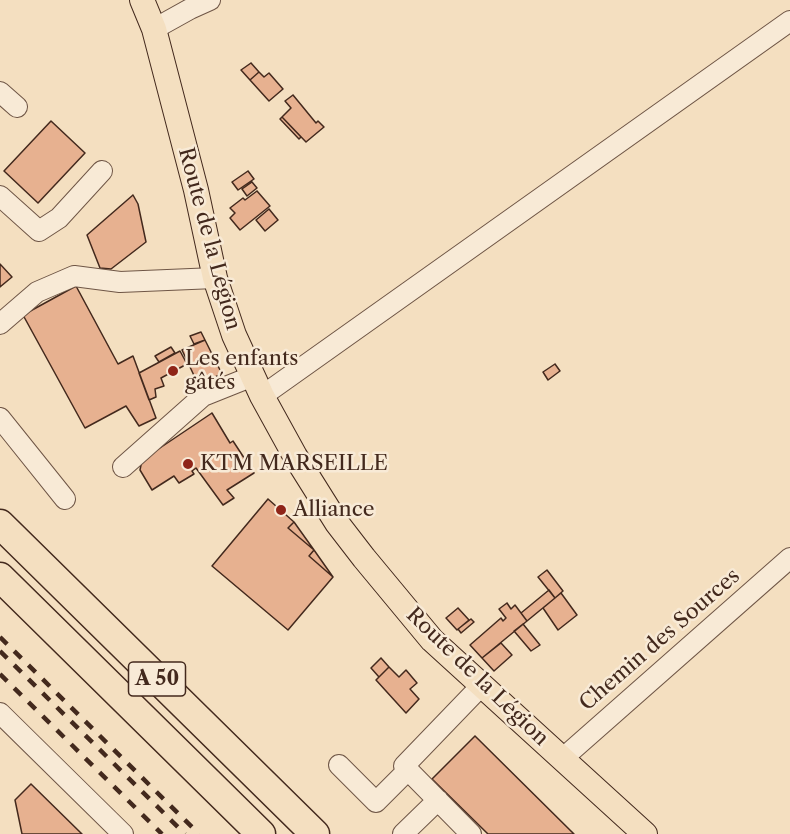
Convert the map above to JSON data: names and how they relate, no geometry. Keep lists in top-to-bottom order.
{
  "streets": {
    "highway": ["A 50"],
    "main road": ["Route de la Légion"],
    "street": ["Chemin des Sources"]
  },
  "crossings": [
    ["Route de la Légion", "Chemin des Sources"]
  ],
  "places": ["Les enfants gâtés", "KTM MARSEILLE", "Alliance"]
}
